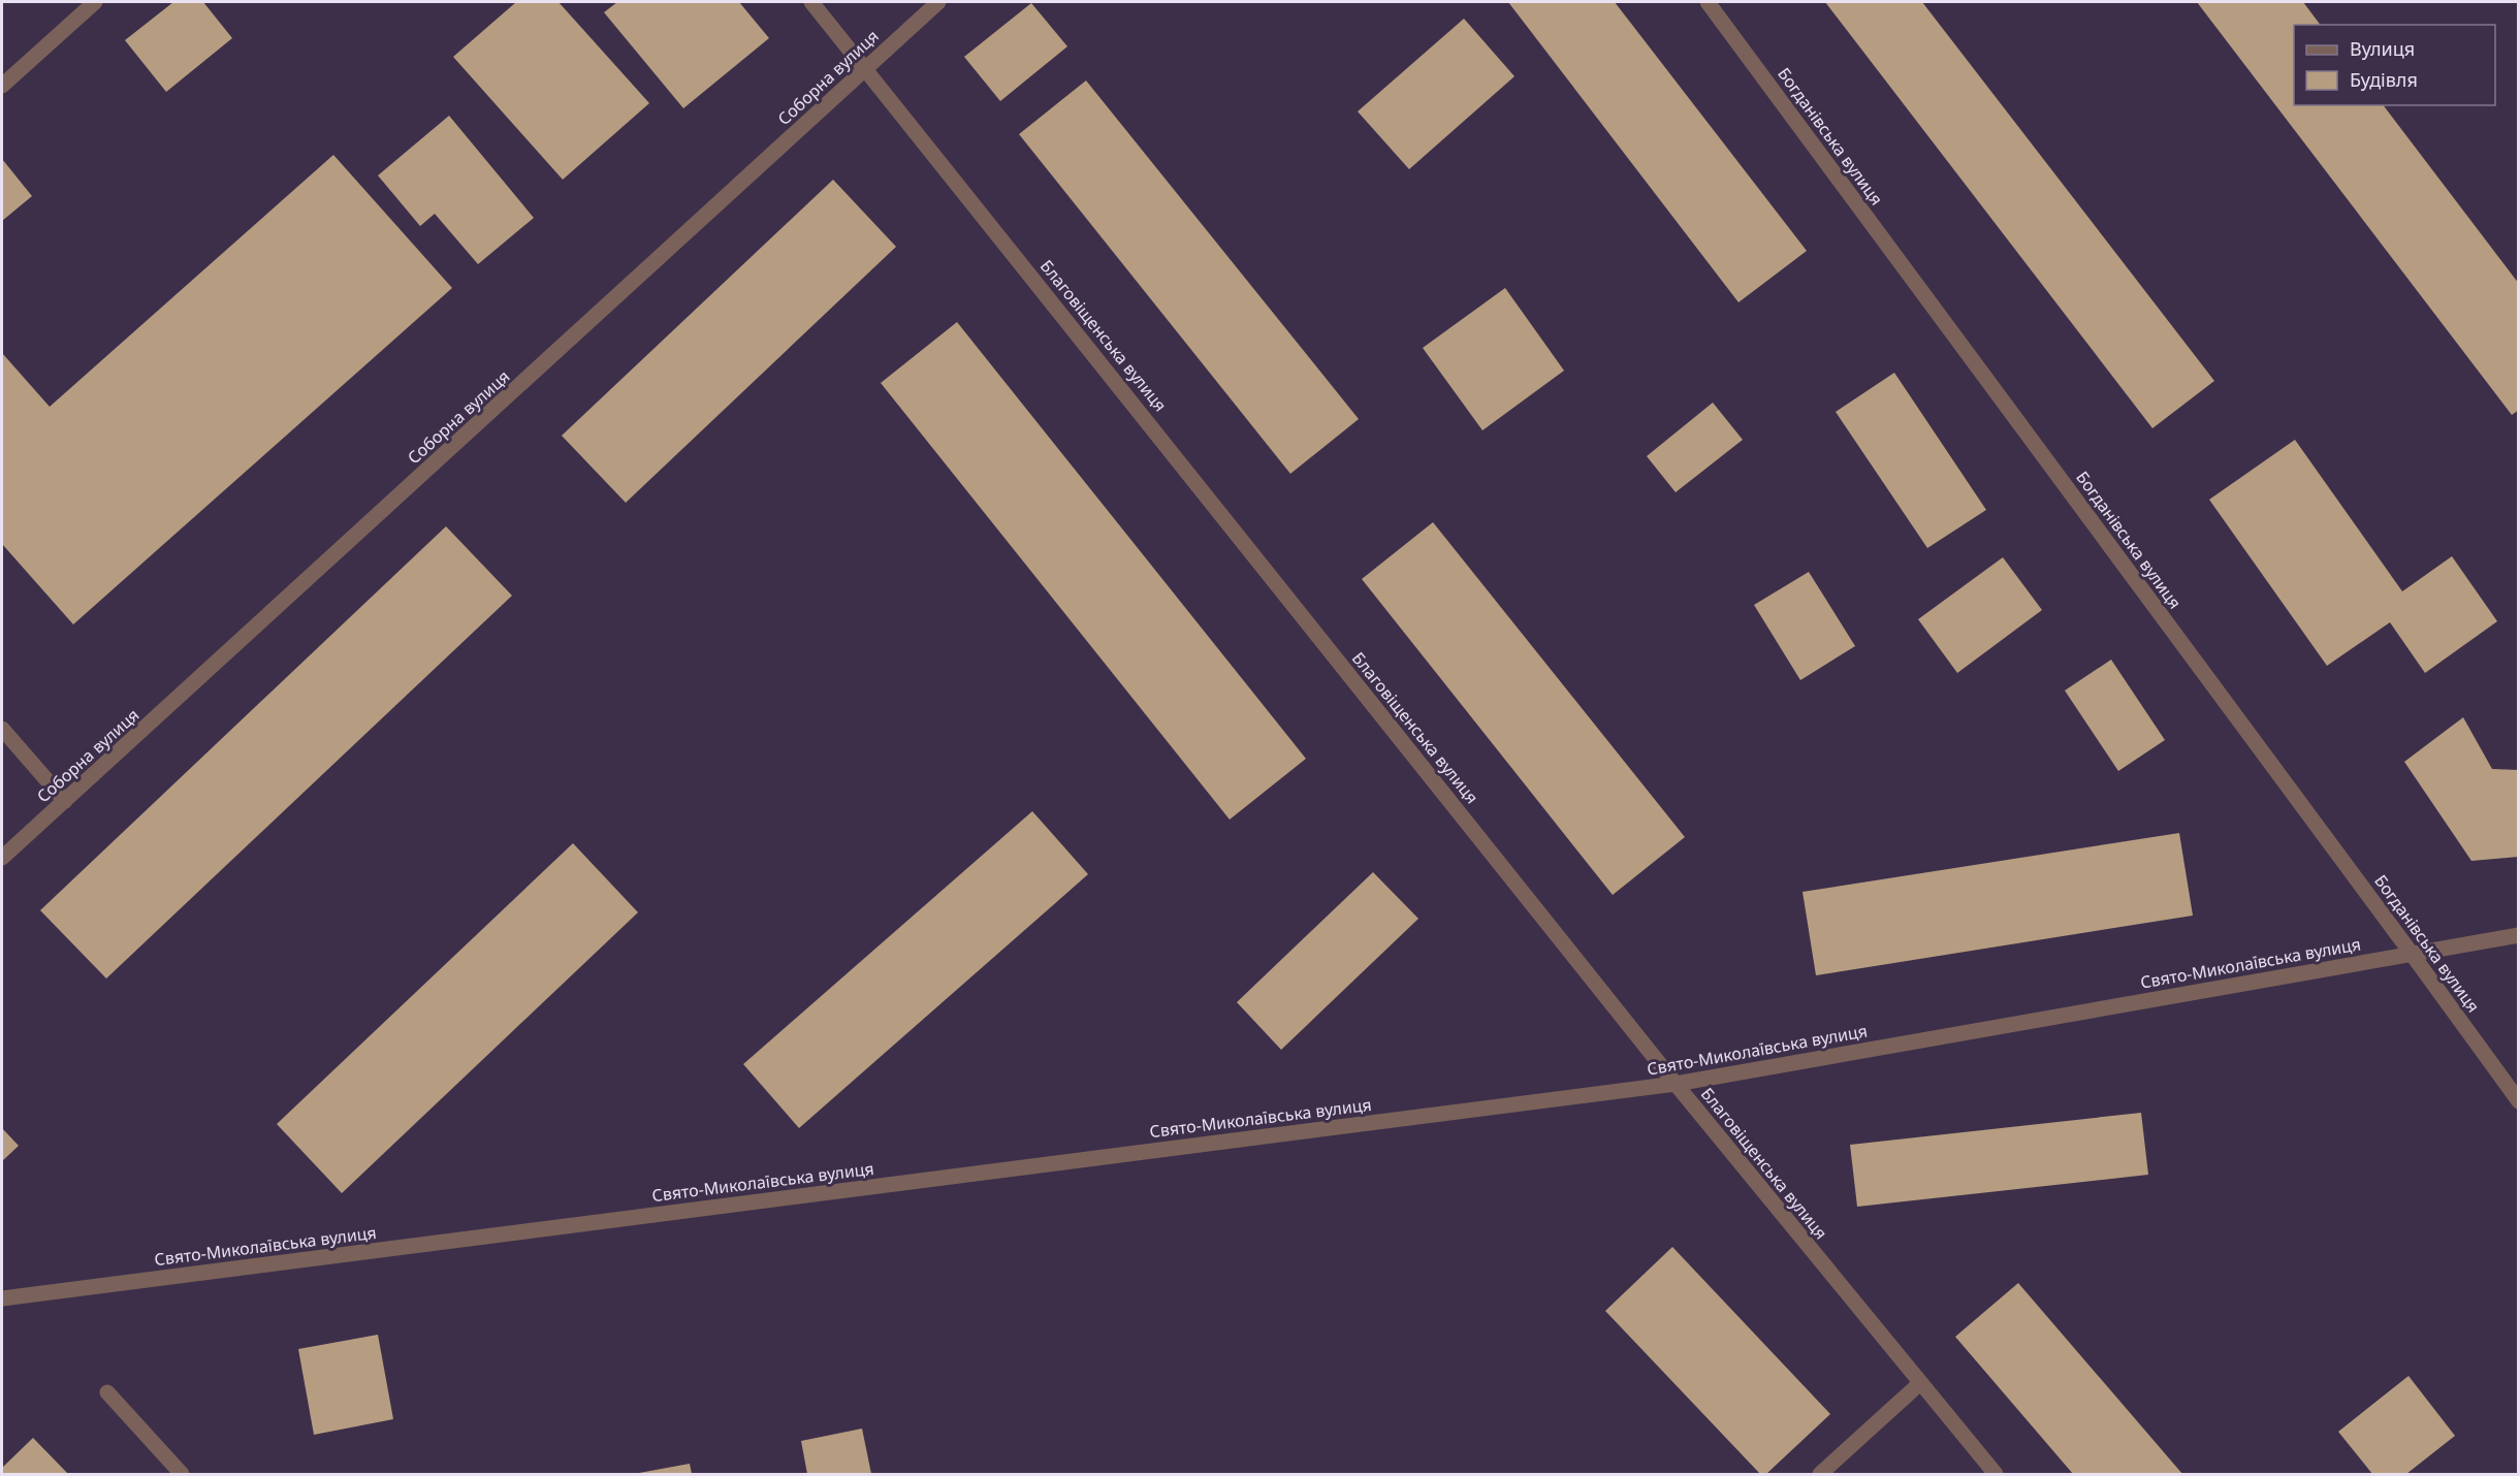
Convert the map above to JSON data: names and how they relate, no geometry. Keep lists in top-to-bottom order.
{
  "streets": {
    "street": [
      "Соборна вулиця",
      "Богданівська вулиця",
      "Благовіщенська вулиця",
      "Свято-Миколаївська вулиця"
    ]
  },
  "crossings": [
    ["Соборна вулиця", "Благовіщенська вулиця"],
    ["Богданівська вулиця", "Свято-Миколаївська вулиця"],
    ["Благовіщенська вулиця", "Свято-Миколаївська вулиця"]
  ],
  "legend": ["Вулиця", "Будівля"]
}
